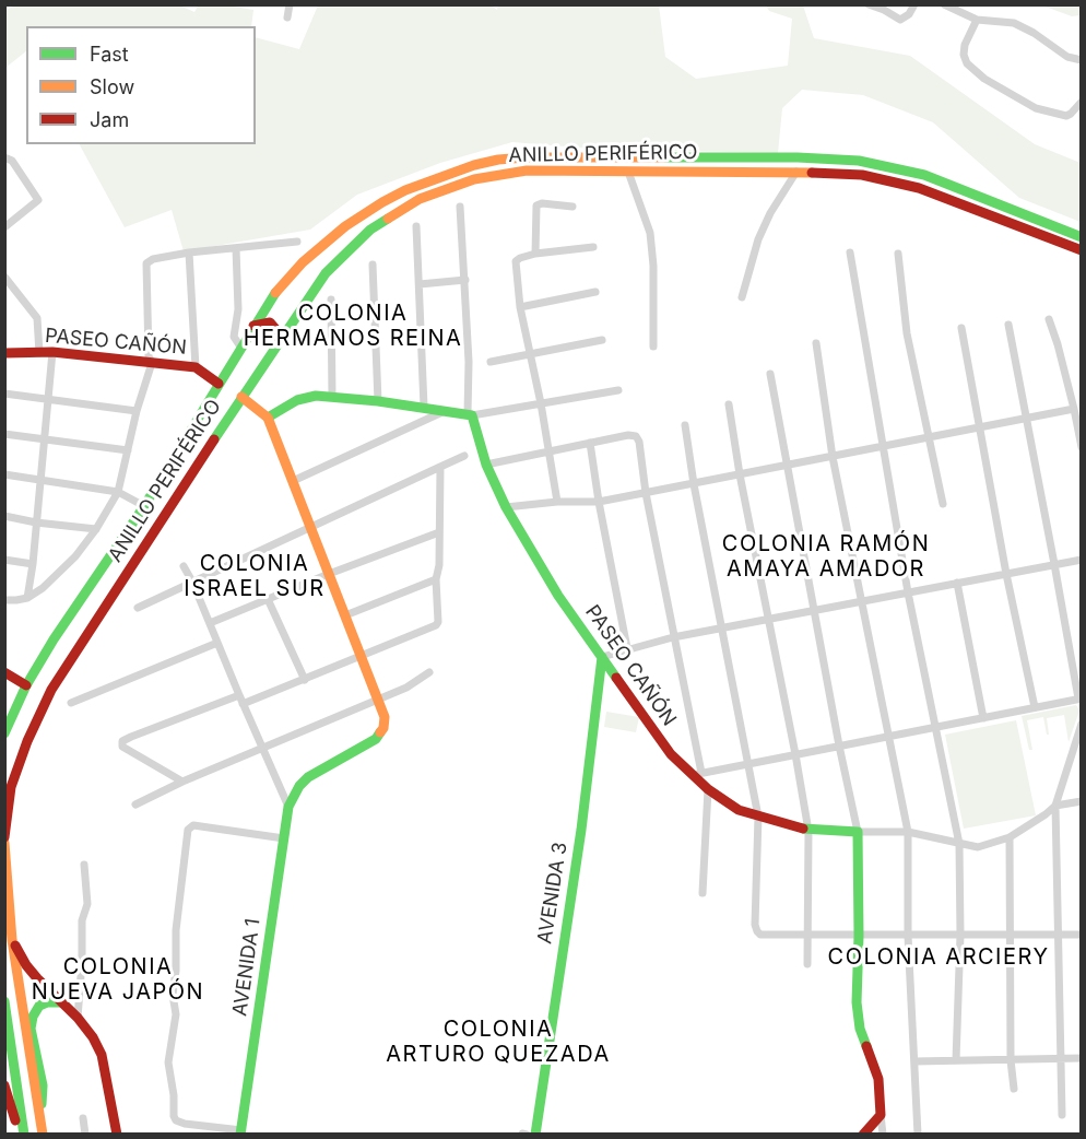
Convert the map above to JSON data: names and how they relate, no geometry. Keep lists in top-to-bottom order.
{
  "streets": {
    "main road": [
      "ANILLO PERIFÉRICO",
      "PASEO CAÑÓN",
      "AVENIDA 3",
      "AVENIDA 1"
    ]
  },
  "crossings": [
    ["ANILLO PERIFÉRICO", "PASEO CAÑÓN"],
    ["PASEO CAÑÓN", "AVENIDA 3"]
  ],
  "districts": [
    "COLONIA HERMANOS REINA",
    "COLONIA RAMÓN AMAYA AMADOR",
    "COLONIA ISRAEL SUR",
    "COLONIA ARCIERY",
    "COLONIA NUEVA JAPÓN",
    "COLONIA ARTURO QUEZADA"
  ],
  "legend": ["Fast", "Slow", "Jam"]
}
